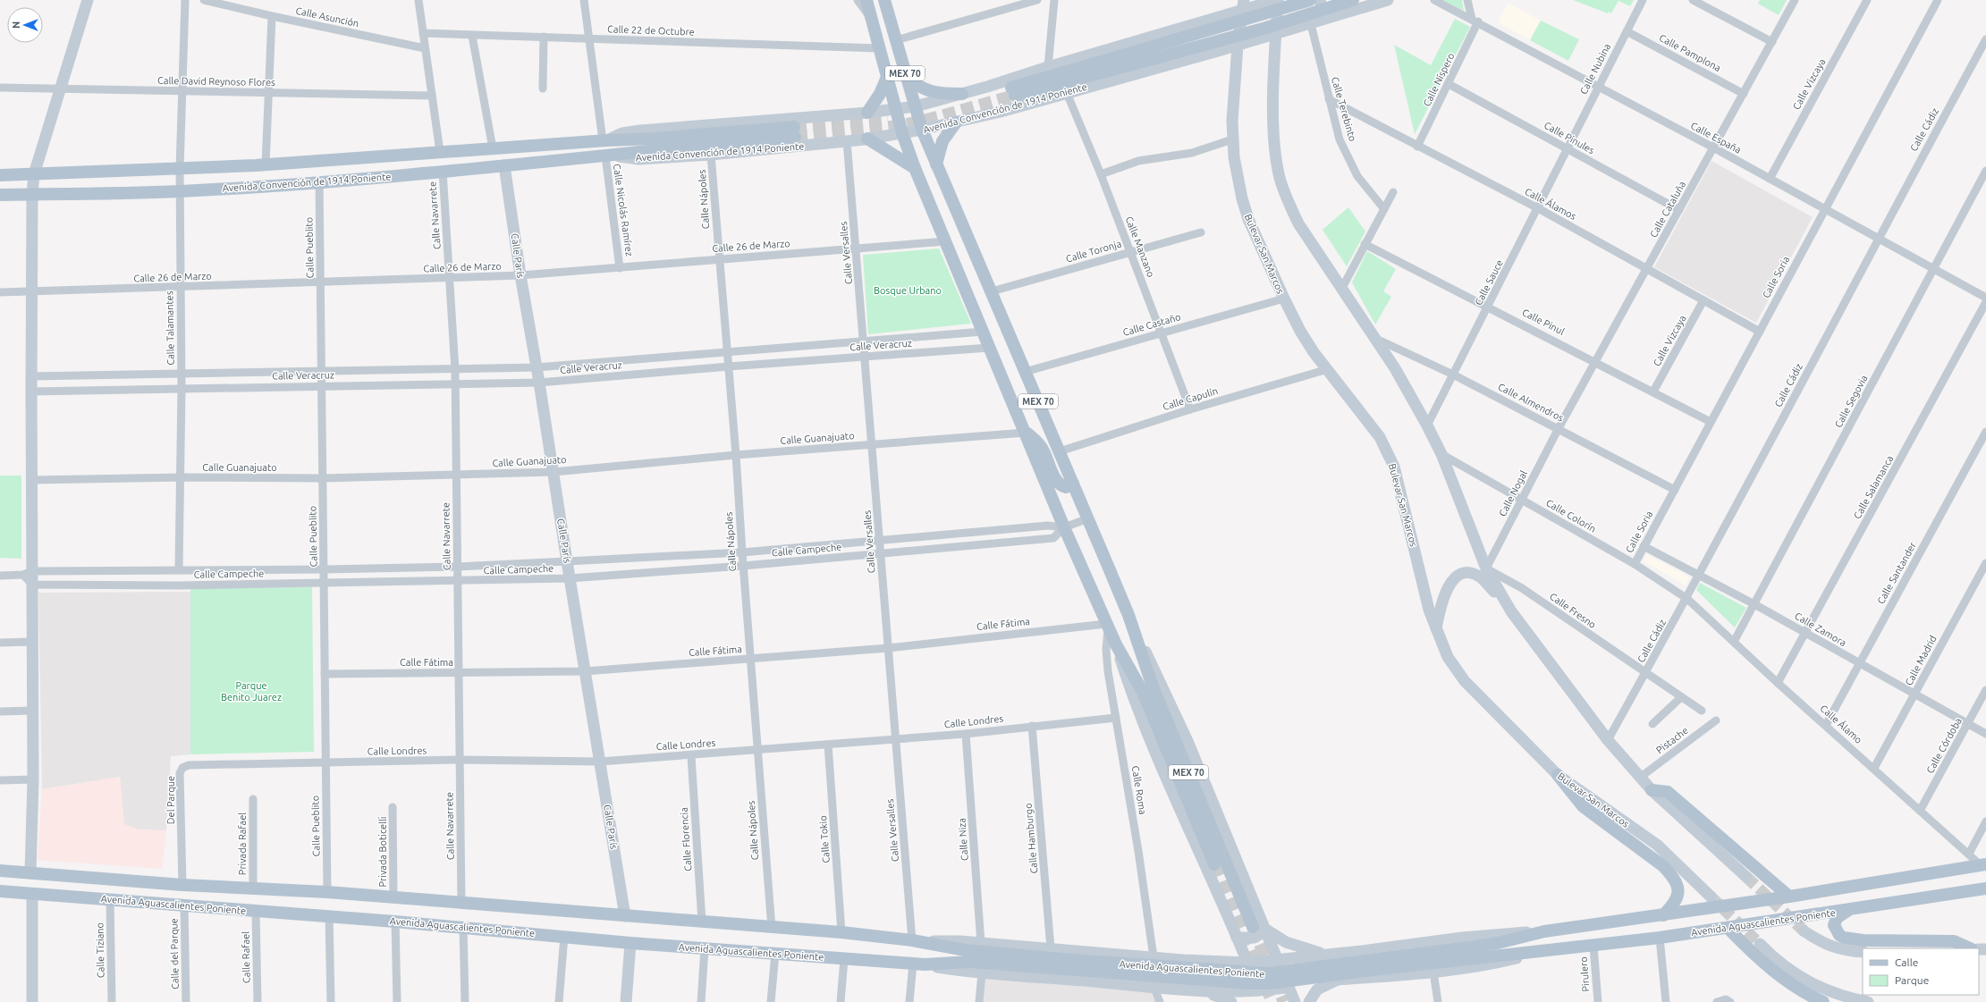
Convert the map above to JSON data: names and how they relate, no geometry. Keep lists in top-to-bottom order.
{
  "streets": {
    "main road": ["MEX 70", "Avenida Convención de 1914 Poniente", "Avenida Aguascalientes Poniente"],
    "street": [
      "Calle Asunción",
      "Calle 22 de Octubre",
      "Calle Pamplona",
      "Calle Nubina",
      "Calle Níspero",
      "Calle David Reynoso Flores",
      "Calle Vizcaya",
      "Calle Terebinto",
      "Calle Cádiz",
      "Calle Pinules",
      "Calle España",
      "Calle Nápoles",
      "Calle Álamos",
      "Calle Cataluña",
      "Calle Nicolás Ramírez",
      "Calle Navarrete",
      "Calle 26 de Marzo",
      "Calle Manzano",
      "Calle Pueblito",
      "Calle Toronja",
      "Calle Versalles",
      "Bulevar San Marcos",
      "Calle París",
      "Calle Soria",
      "Calle Sauce",
      "Calle Pinul",
      "Calle Castaño",
      "Calle Talamantes",
      "Calle Veracruz",
      "Calle Capulín",
      "Calle Segovia",
      "Calle Almendros",
      "Calle Guanajuato",
      "Calle Salamanca",
      "Calle Nogal",
      "Calle Colorín",
      "Calle Campeche",
      "Calle Santander",
      "Calle Fresno",
      "Calle Fátima",
      "Calle Zamora",
      "Calle Madrid",
      "Calle Londres",
      "Calle Álamo",
      "Pistache",
      "Calle Córdoba",
      "Calle Roma",
      "Del Parque",
      "Calle Hamburgo",
      "Calle Florencia",
      "Calle Tokio",
      "Calle Niza",
      "Privada Rafael",
      "Privada Boticelli",
      "Calle Tiziano",
      "Calle del Parque",
      "Calle Rafael",
      "Pirulero"
    ]
  },
  "crossings": [
    ["Calle 22 de Octubre", "MEX 70"],
    ["Calle Pamplona", "Calle Nubina"],
    ["Calle Pamplona", "Calle Cataluña"],
    ["Calle Nubina", "Calle Pinules"],
    ["Calle Nubina", "Calle España"],
    ["Calle Nubina", "Calle Sauce"],
    ["MEX 70", "Avenida Convención de 1914 Poniente"],
    ["MEX 70", "Calle 26 de Marzo"],
    ["MEX 70", "Calle Toronja"],
    ["MEX 70", "Calle Castaño"],
    ["MEX 70", "Calle Veracruz"],
    ["MEX 70", "Calle Capulín"],
    ["MEX 70", "Calle Guanajuato"],
    ["MEX 70", "Calle Campeche"],
    ["MEX 70", "Calle Fátima"],
    ["MEX 70", "Calle Roma"],
    ["MEX 70", "Avenida Aguascalientes Poniente"],
    ["Calle Níspero", "Calle Pinules"],
    ["Calle Níspero", "Calle España"],
    ["Calle Níspero", "Calle Álamos"],
    ["Calle David Reynoso Flores", "Calle Talamantes"],
    ["Calle Vizcaya", "Calle España"],
    ["Calle Vizcaya", "Calle Álamos"],
    ["Calle Vizcaya", "Calle Pinul"],
    ["Avenida Convención de 1914 Poniente", "Calle Terebinto"],
    ["Avenida Convención de 1914 Poniente", "Calle Nápoles"],
    ["Avenida Convención de 1914 Poniente", "Calle Nicolás Ramírez"],
    ["Avenida Convención de 1914 Poniente", "Calle Navarrete"],
    ["Avenida Convención de 1914 Poniente", "Calle Manzano"],
    ["Avenida Convención de 1914 Poniente", "Calle Pueblito"],
    ["Avenida Convención de 1914 Poniente", "Calle Versalles"],
    ["Avenida Convención de 1914 Poniente", "Bulevar San Marcos"],
    ["Avenida Convención de 1914 Poniente", "Calle París"],
    ["Avenida Convención de 1914 Poniente", "Calle Talamantes"],
    ["Calle Terebinto", "Calle Álamos"],
    ["Calle Cádiz", "Calle España"],
    ["Calle Cádiz", "Calle Colorín"],
    ["Calle Cádiz", "Calle Fresno"],
    ["Calle Cádiz", "Calle Zamora"],
    ["Calle Cádiz", "Calle Álamo"],
    ["Calle Pinules", "Calle Cataluña"],
    ["Calle Pinules", "Calle Sauce"],
    ["Calle España", "Calle Cataluña"],
    ["Calle España", "Calle Soria"],
    ["Calle España", "Calle Segovia"],
    ["Calle Nápoles", "Calle 26 de Marzo"],
    ["Calle Nápoles", "Calle Veracruz"],
    ["Calle Nápoles", "Calle Guanajuato"],
    ["Calle Nápoles", "Calle Campeche"],
    ["Calle Nápoles", "Calle Fátima"],
    ["Calle Nápoles", "Calle Londres"],
    ["Calle Nápoles", "Avenida Aguascalientes Poniente"],
    ["Calle Álamos", "Calle Cataluña"],
    ["Calle Álamos", "Calle Soria"],
    ["Calle Álamos", "Calle Sauce"],
    ["Calle Cataluña", "Calle Pinul"],
    ["Calle Cataluña", "Calle Almendros"],
    ["Calle Cataluña", "Calle Nogal"],
    ["Calle Nicolás Ramírez", "Calle 26 de Marzo"],
    ["Calle Navarrete", "Calle 26 de Marzo"],
    ["Calle Navarrete", "Calle Veracruz"],
    ["Calle Navarrete", "Calle Guanajuato"],
    ["Calle Navarrete", "Calle Campeche"],
    ["Calle Navarrete", "Calle Fátima"],
    ["Calle Navarrete", "Calle Londres"],
    ["Calle Navarrete", "Avenida Aguascalientes Poniente"],
    ["Calle 26 de Marzo", "Calle Pueblito"],
    ["Calle 26 de Marzo", "Calle Versalles"],
    ["Calle 26 de Marzo", "Calle París"],
    ["Calle 26 de Marzo", "Calle Talamantes"],
    ["Calle Manzano", "Calle Toronja"],
    ["Calle Manzano", "Calle Castaño"],
    ["Calle Manzano", "Calle Capulín"],
    ["Calle Pueblito", "Calle Veracruz"],
    ["Calle Pueblito", "Calle Guanajuato"],
    ["Calle Pueblito", "Calle Campeche"],
    ["Calle Pueblito", "Calle Fátima"],
    ["Calle Pueblito", "Calle Londres"],
    ["Calle Pueblito", "Avenida Aguascalientes Poniente"],
    ["Calle Versalles", "Calle Veracruz"],
    ["Calle Versalles", "Calle Guanajuato"],
    ["Calle Versalles", "Calle Campeche"],
    ["Calle Versalles", "Calle Fátima"],
    ["Calle Versalles", "Calle Londres"],
    ["Calle Versalles", "Avenida Aguascalientes Poniente"],
    ["Bulevar San Marcos", "Calle Castaño"],
    ["Bulevar San Marcos", "Calle Capulín"],
    ["Calle París", "Calle Veracruz"],
    ["Calle París", "Calle Guanajuato"],
    ["Calle París", "Calle Campeche"],
    ["Calle París", "Calle Fátima"],
    ["Calle París", "Calle Londres"],
    ["Calle París", "Avenida Aguascalientes Poniente"],
    ["Calle Soria", "Calle Pinul"],
    ["Calle Soria", "Calle Almendros"],
    ["Calle Soria", "Calle Colorín"],
    ["Calle Soria", "Calle Zamora"],
    ["Calle Sauce", "Calle Pinul"],
    ["Calle Sauce", "Calle Almendros"],
    ["Calle Talamantes", "Calle Veracruz"],
    ["Calle Talamantes", "Calle Guanajuato"],
    ["Calle Talamantes", "Calle Campeche"],
    ["Calle Segovia", "Calle Zamora"],
    ["Calle Segovia", "Calle Álamo"],
    ["Calle Almendros", "Calle Nogal"],
    ["Calle Salamanca", "Calle Zamora"],
    ["Calle Salamanca", "Calle Álamo"],
    ["Calle Nogal", "Calle Colorín"],
    ["Calle Nogal", "Calle Fresno"],
    ["Calle Colorín", "Calle Álamo"],
    ["Calle Santander", "Calle Zamora"],
    ["Calle Santander", "Calle Álamo"],
    ["Calle Fátima", "Calle Roma"],
    ["Calle Zamora", "Calle Madrid"],
    ["Calle Zamora", "Calle Córdoba"],
    ["Calle Madrid", "Calle Álamo"],
    ["Calle Londres", "Calle Roma"],
    ["Calle Londres", "Del Parque"],
    ["Calle Londres", "Calle Hamburgo"],
    ["Calle Londres", "Calle Florencia"],
    ["Calle Londres", "Calle Tokio"],
    ["Calle Londres", "Calle Niza"],
    ["Calle Álamo", "Calle Córdoba"],
    ["Calle Álamo", "Avenida Aguascalientes Poniente"],
    ["Calle Roma", "Avenida Aguascalientes Poniente"],
    ["Del Parque", "Avenida Aguascalientes Poniente"],
    ["Calle Hamburgo", "Avenida Aguascalientes Poniente"],
    ["Calle Florencia", "Avenida Aguascalientes Poniente"],
    ["Calle Tokio", "Avenida Aguascalientes Poniente"],
    ["Calle Niza", "Avenida Aguascalientes Poniente"],
    ["Privada Rafael", "Avenida Aguascalientes Poniente"],
    ["Privada Boticelli", "Avenida Aguascalientes Poniente"],
    ["Avenida Aguascalientes Poniente", "Calle Tiziano"],
    ["Avenida Aguascalientes Poniente", "Calle del Parque"],
    ["Avenida Aguascalientes Poniente", "Calle Rafael"],
    ["Avenida Aguascalientes Poniente", "Pirulero"]
  ],
  "parks": ["Bosque Urbano", "Parque Benito Juarez"],
  "legend": ["Calle", "Parque"],
  "north": "left"
}
